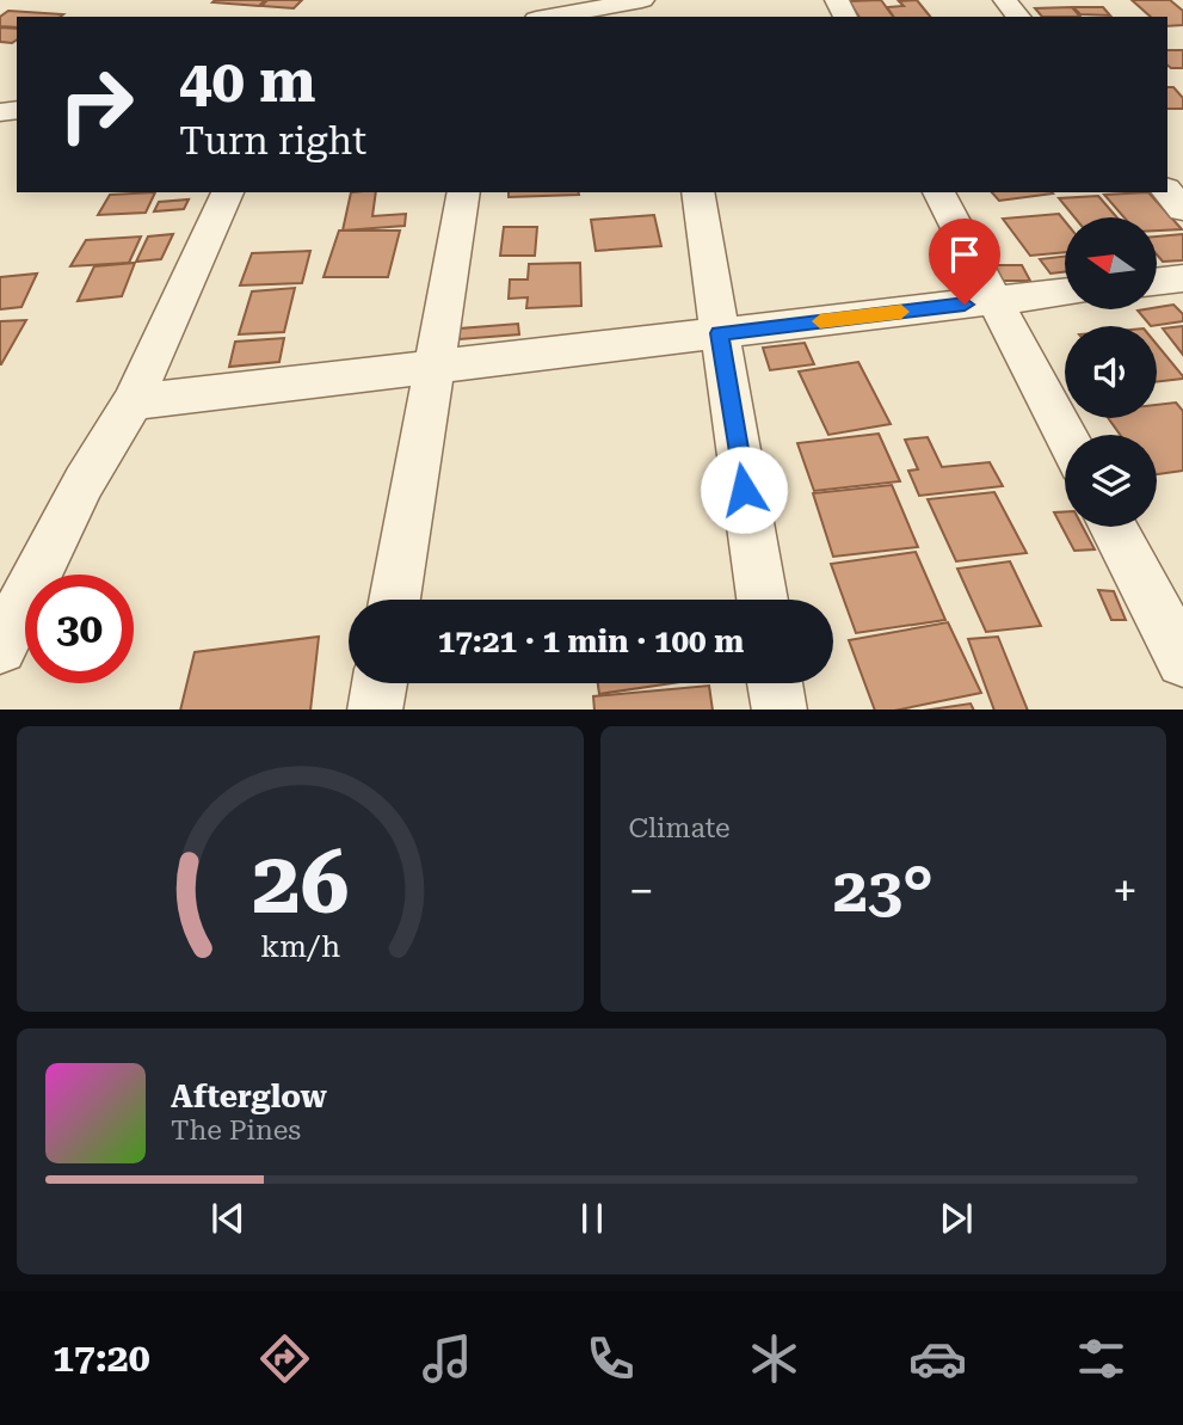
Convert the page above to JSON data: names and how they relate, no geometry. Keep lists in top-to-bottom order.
{
  "north": "left",
  "page": {
    "turn": ["40 m", "Turn right"],
    "limit": "30",
    "trip": "17:21 · 1 min · 100 m",
    "tile": "Climate",
    "heat": ["−", "23°", "+"],
    "song": ["Afterglow", "The Pines"],
    "tabs": "17:20",
    "gauge": ["26", "km/h"]
  }
}
